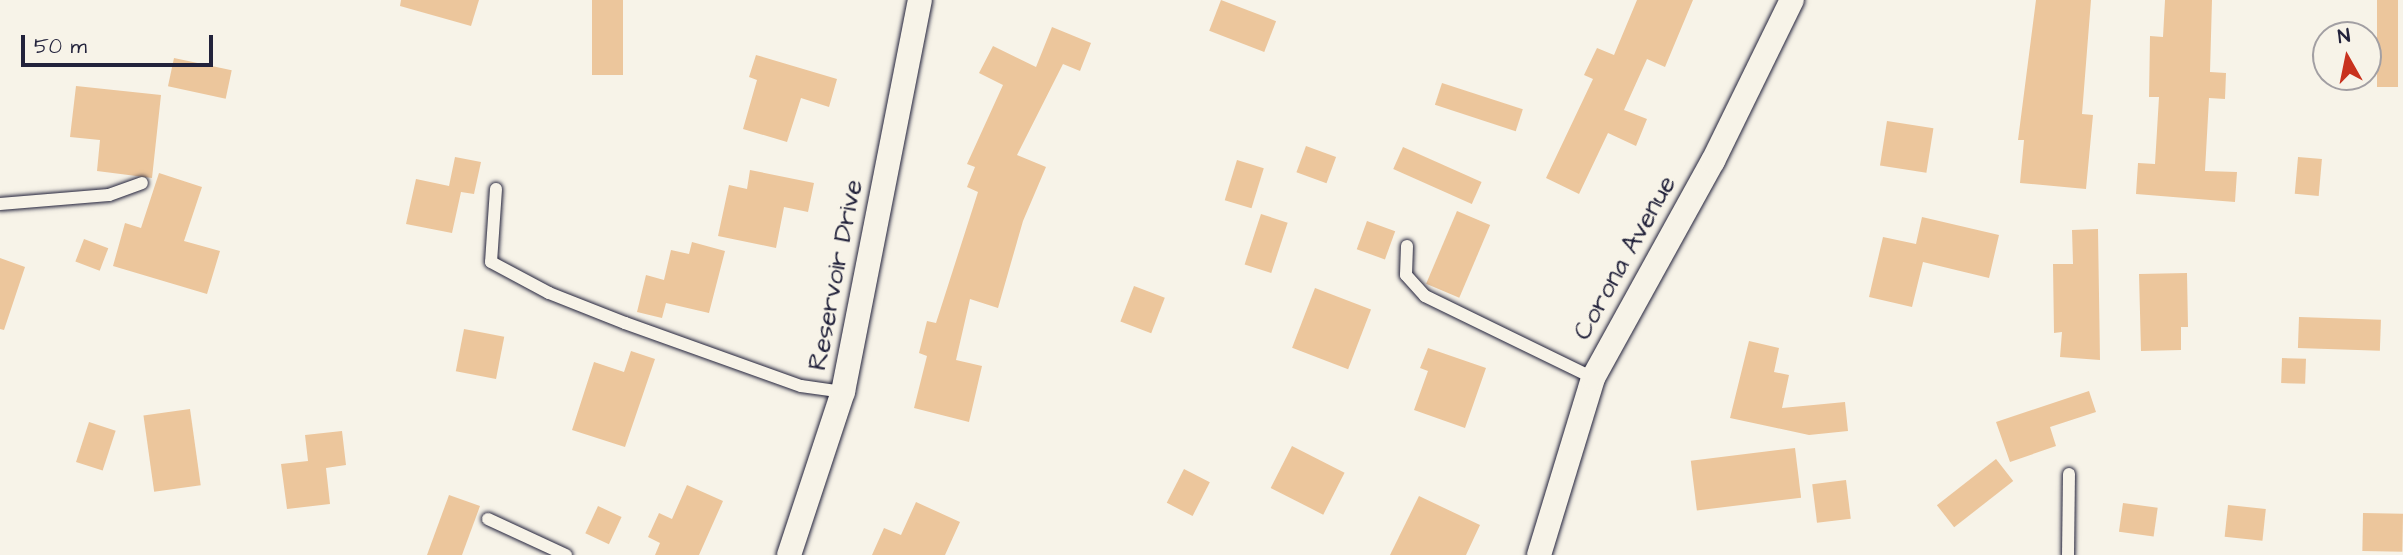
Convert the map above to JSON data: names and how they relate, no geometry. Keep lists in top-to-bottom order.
{
  "streets": {
    "street": ["Corona Avenue", "Reservoir Drive"]
  },
  "scale_bar": "50 m",
  "north": "top"
}
